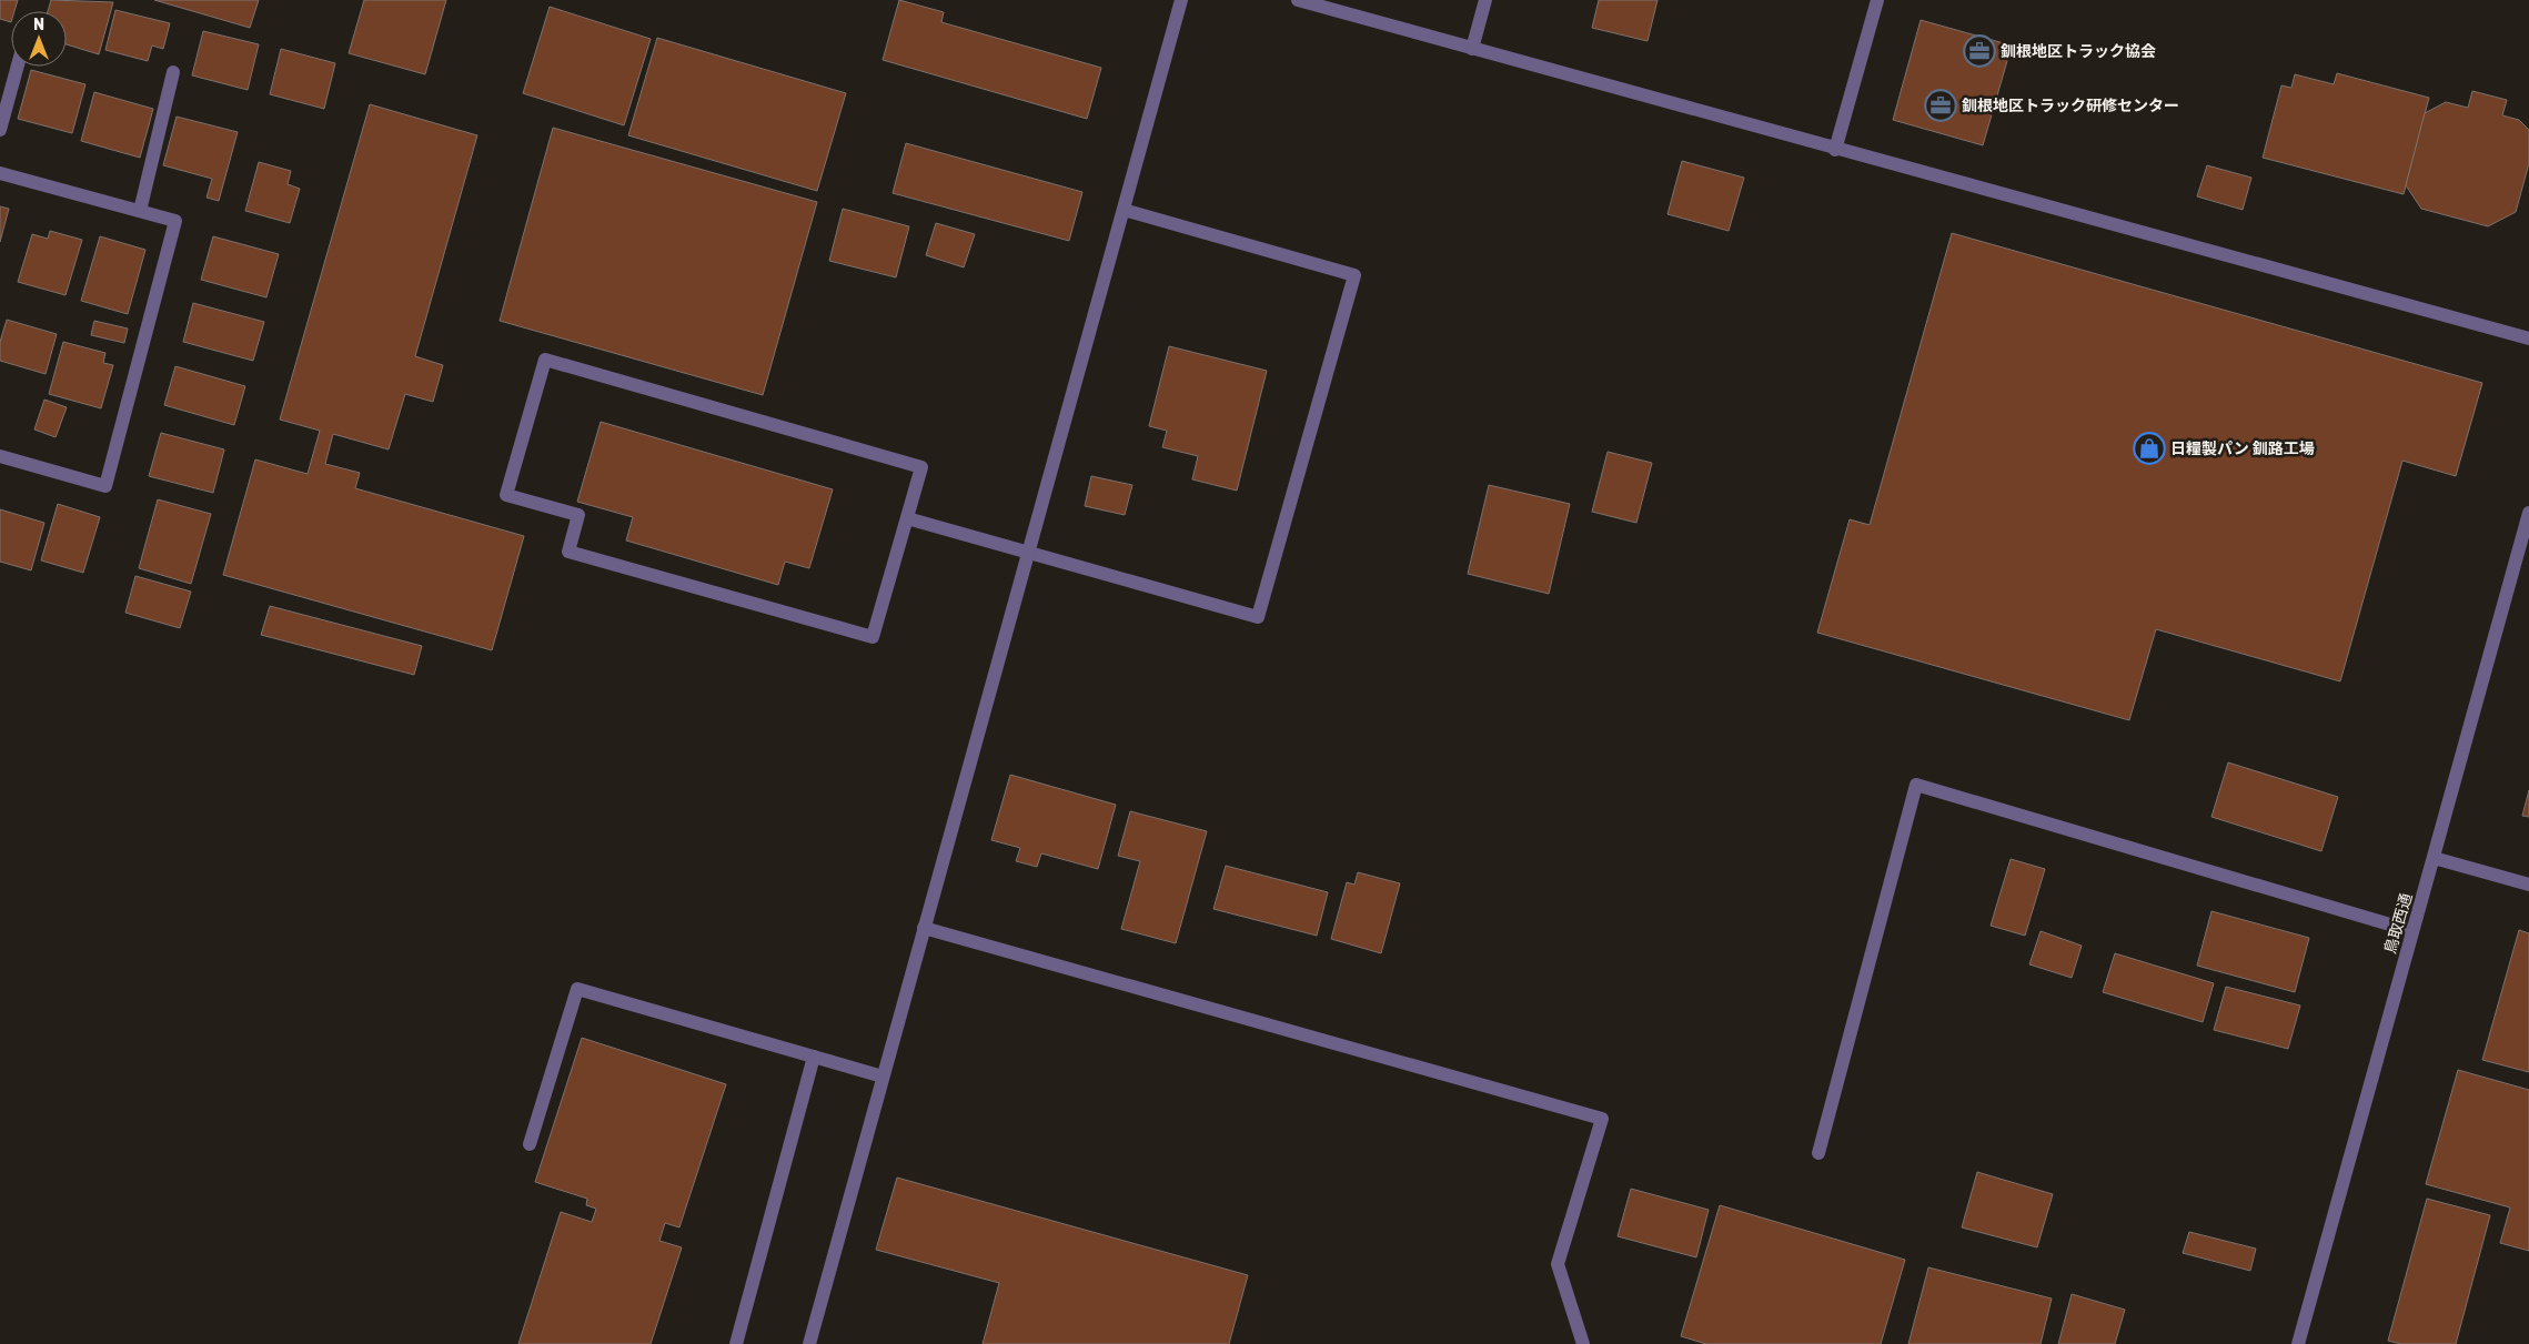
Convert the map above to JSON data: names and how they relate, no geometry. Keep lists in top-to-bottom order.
{
  "streets": {
    "street": ["鳥取西通"]
  },
  "places": {
    "office": ["釧根地区トラック協会", "釧根地区トラック研修センター"],
    "shop": ["日糧製パン 釧路工場"]
  },
  "north": "top"
}
